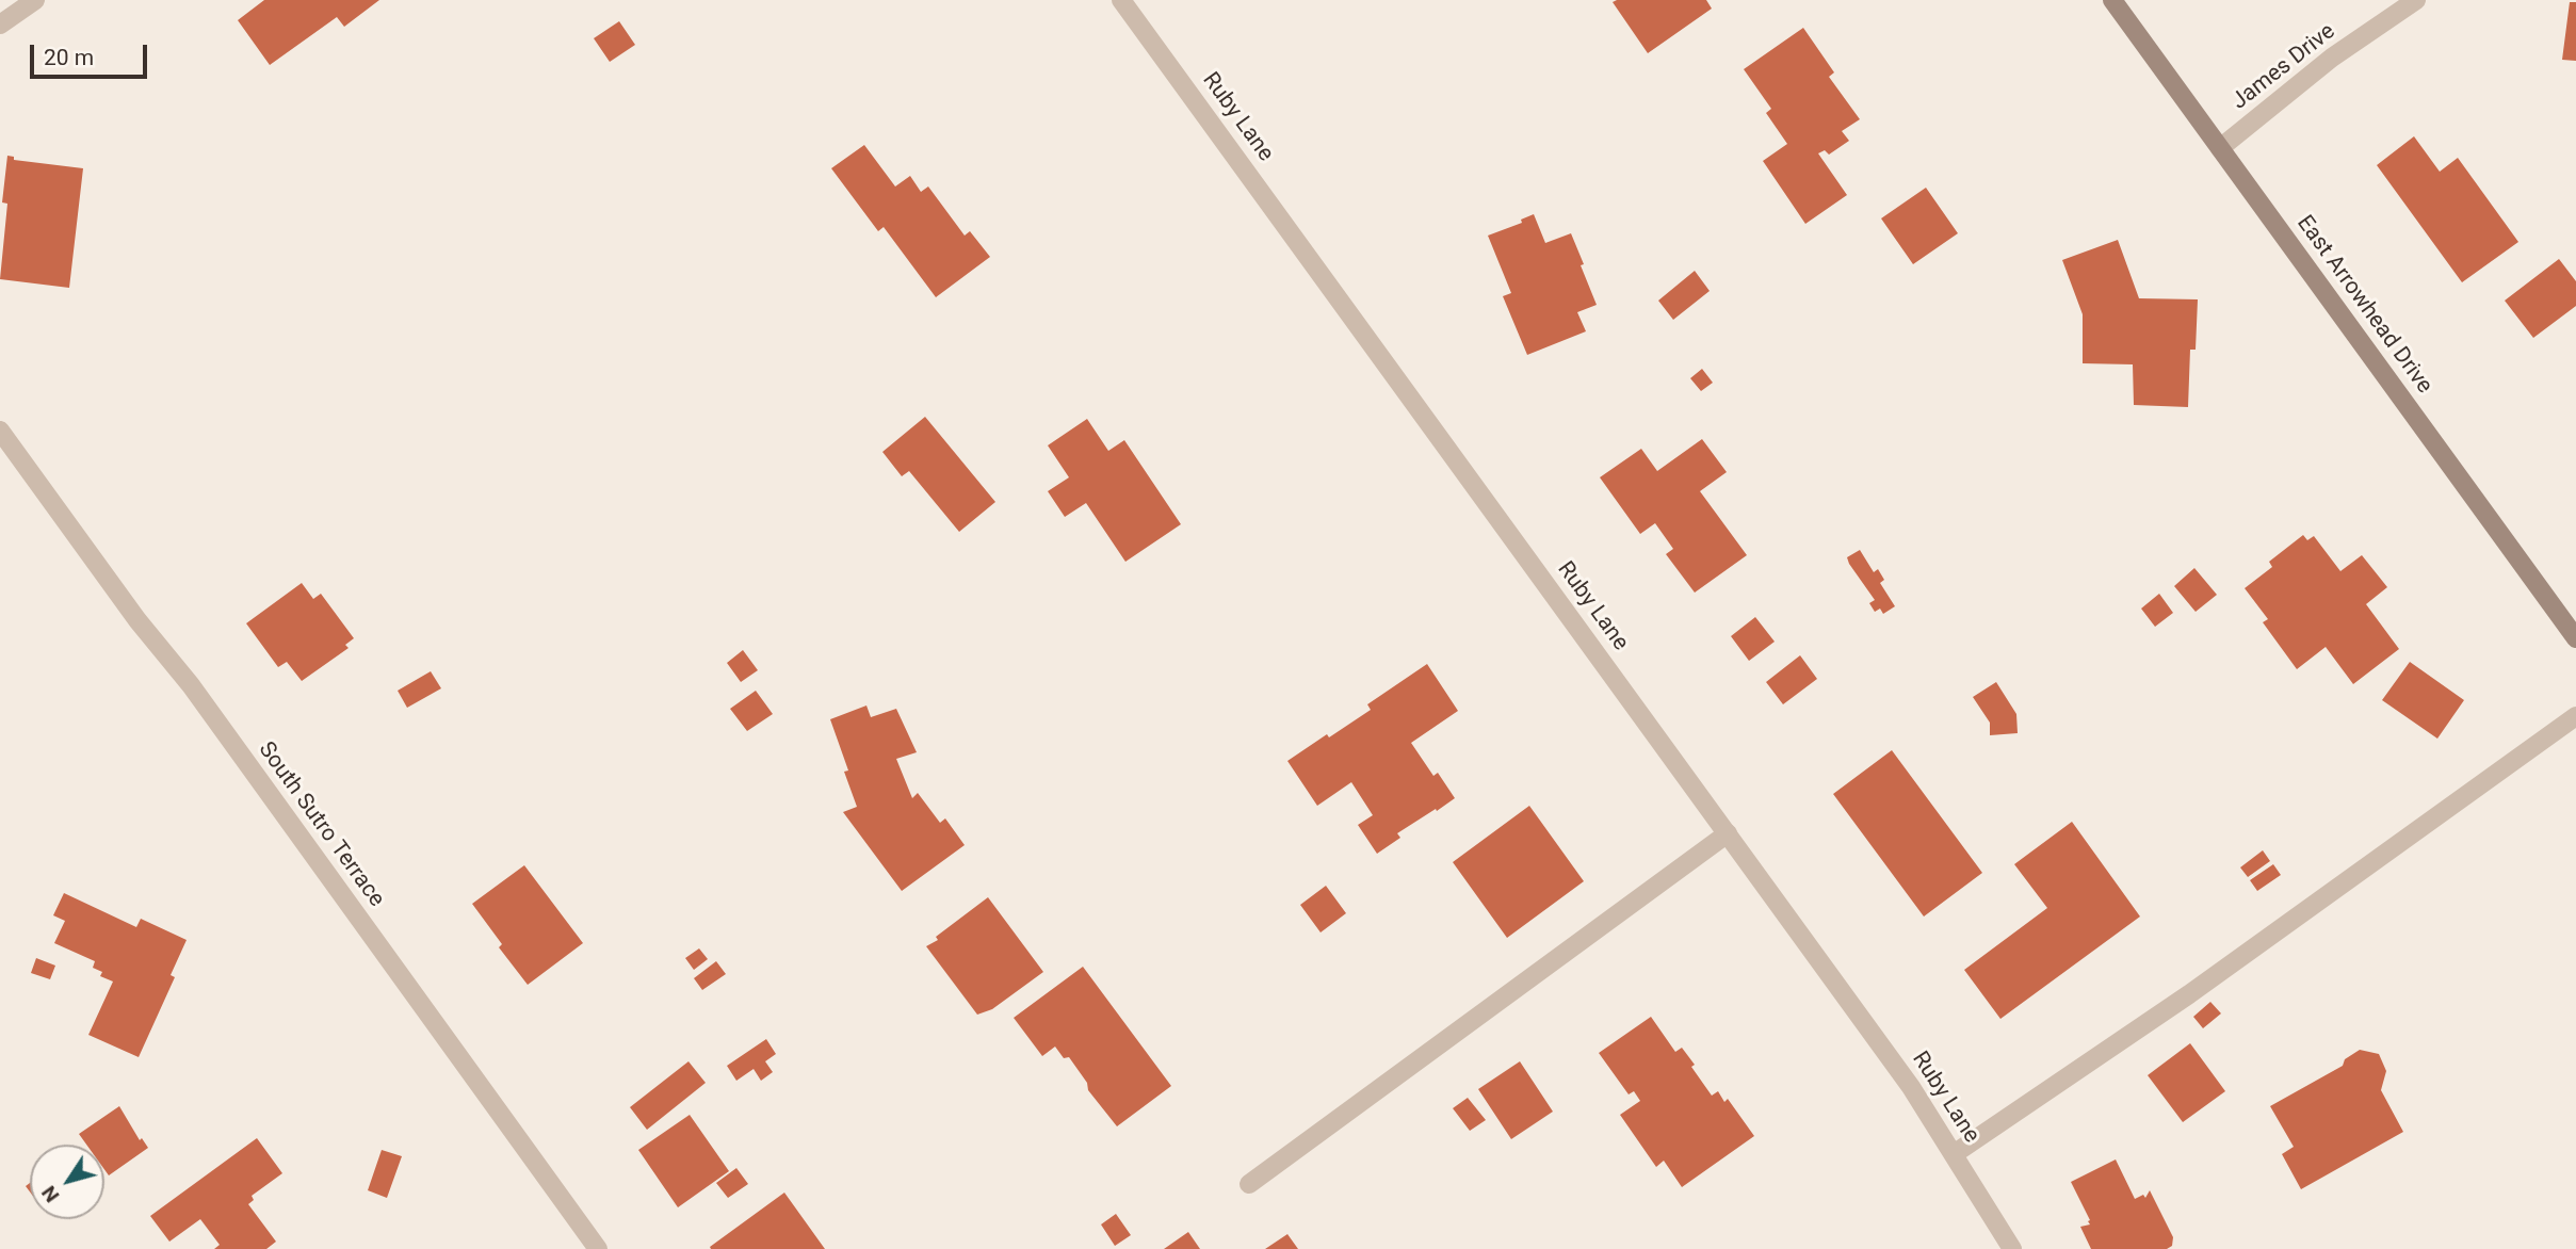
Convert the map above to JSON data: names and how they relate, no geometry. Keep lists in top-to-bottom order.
{
  "streets": {
    "street": [
      "James Drive",
      "Ruby Lane",
      "East Arrowhead Drive",
      "South Sutro Terrace"
    ]
  },
  "crossings": [
    ["James Drive", "East Arrowhead Drive"]
  ],
  "scale_bar": "20 m",
  "north": "bottom left"
}
